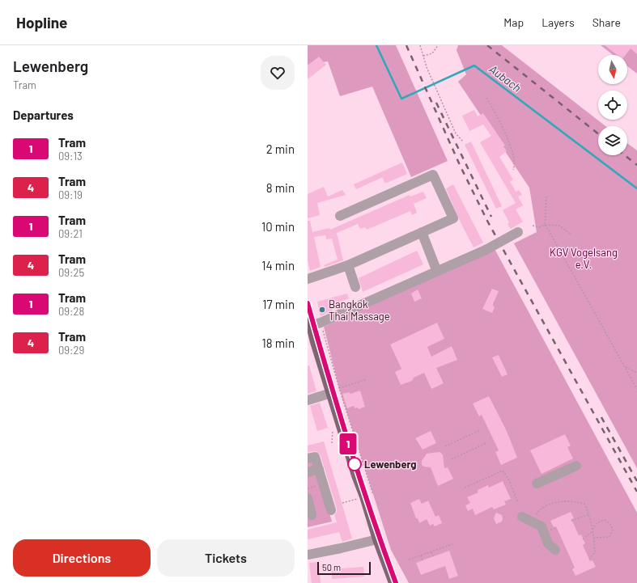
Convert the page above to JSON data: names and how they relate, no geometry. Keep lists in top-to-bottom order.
{
  "water": ["Aubach"],
  "parks": ["KGV Vogelsang e.V."],
  "places": ["Bangkok Thai Massage", "Lewenberg"],
  "lines": ["tram line 1"],
  "scale_bar": "50 m",
  "north": "bottom",
  "page": {
    "header": "Hopline",
    "nav": ["Map", "Layers", "Share"],
    "heading": [
      ["Lewenberg", "Tram"],
      "Departures"
    ],
    "on_map": "1",
    "list": [
      {
        "mark": "1",
        "name": "Tram",
        "note": "09:13",
        "value": "2 min"
      },
      {
        "mark": "4",
        "name": "Tram",
        "note": "09:19",
        "value": "8 min"
      },
      {
        "mark": "1",
        "name": "Tram",
        "note": "09:21",
        "value": "10 min"
      },
      {
        "mark": "4",
        "name": "Tram",
        "note": "09:25",
        "value": "14 min"
      },
      {
        "mark": "1",
        "name": "Tram",
        "note": "09:28",
        "value": "17 min"
      },
      {
        "mark": "4",
        "name": "Tram",
        "note": "09:29",
        "value": "18 min"
      }
    ],
    "buttons": ["Directions", "Tickets"],
    "scale": "50 m"
  }
}
